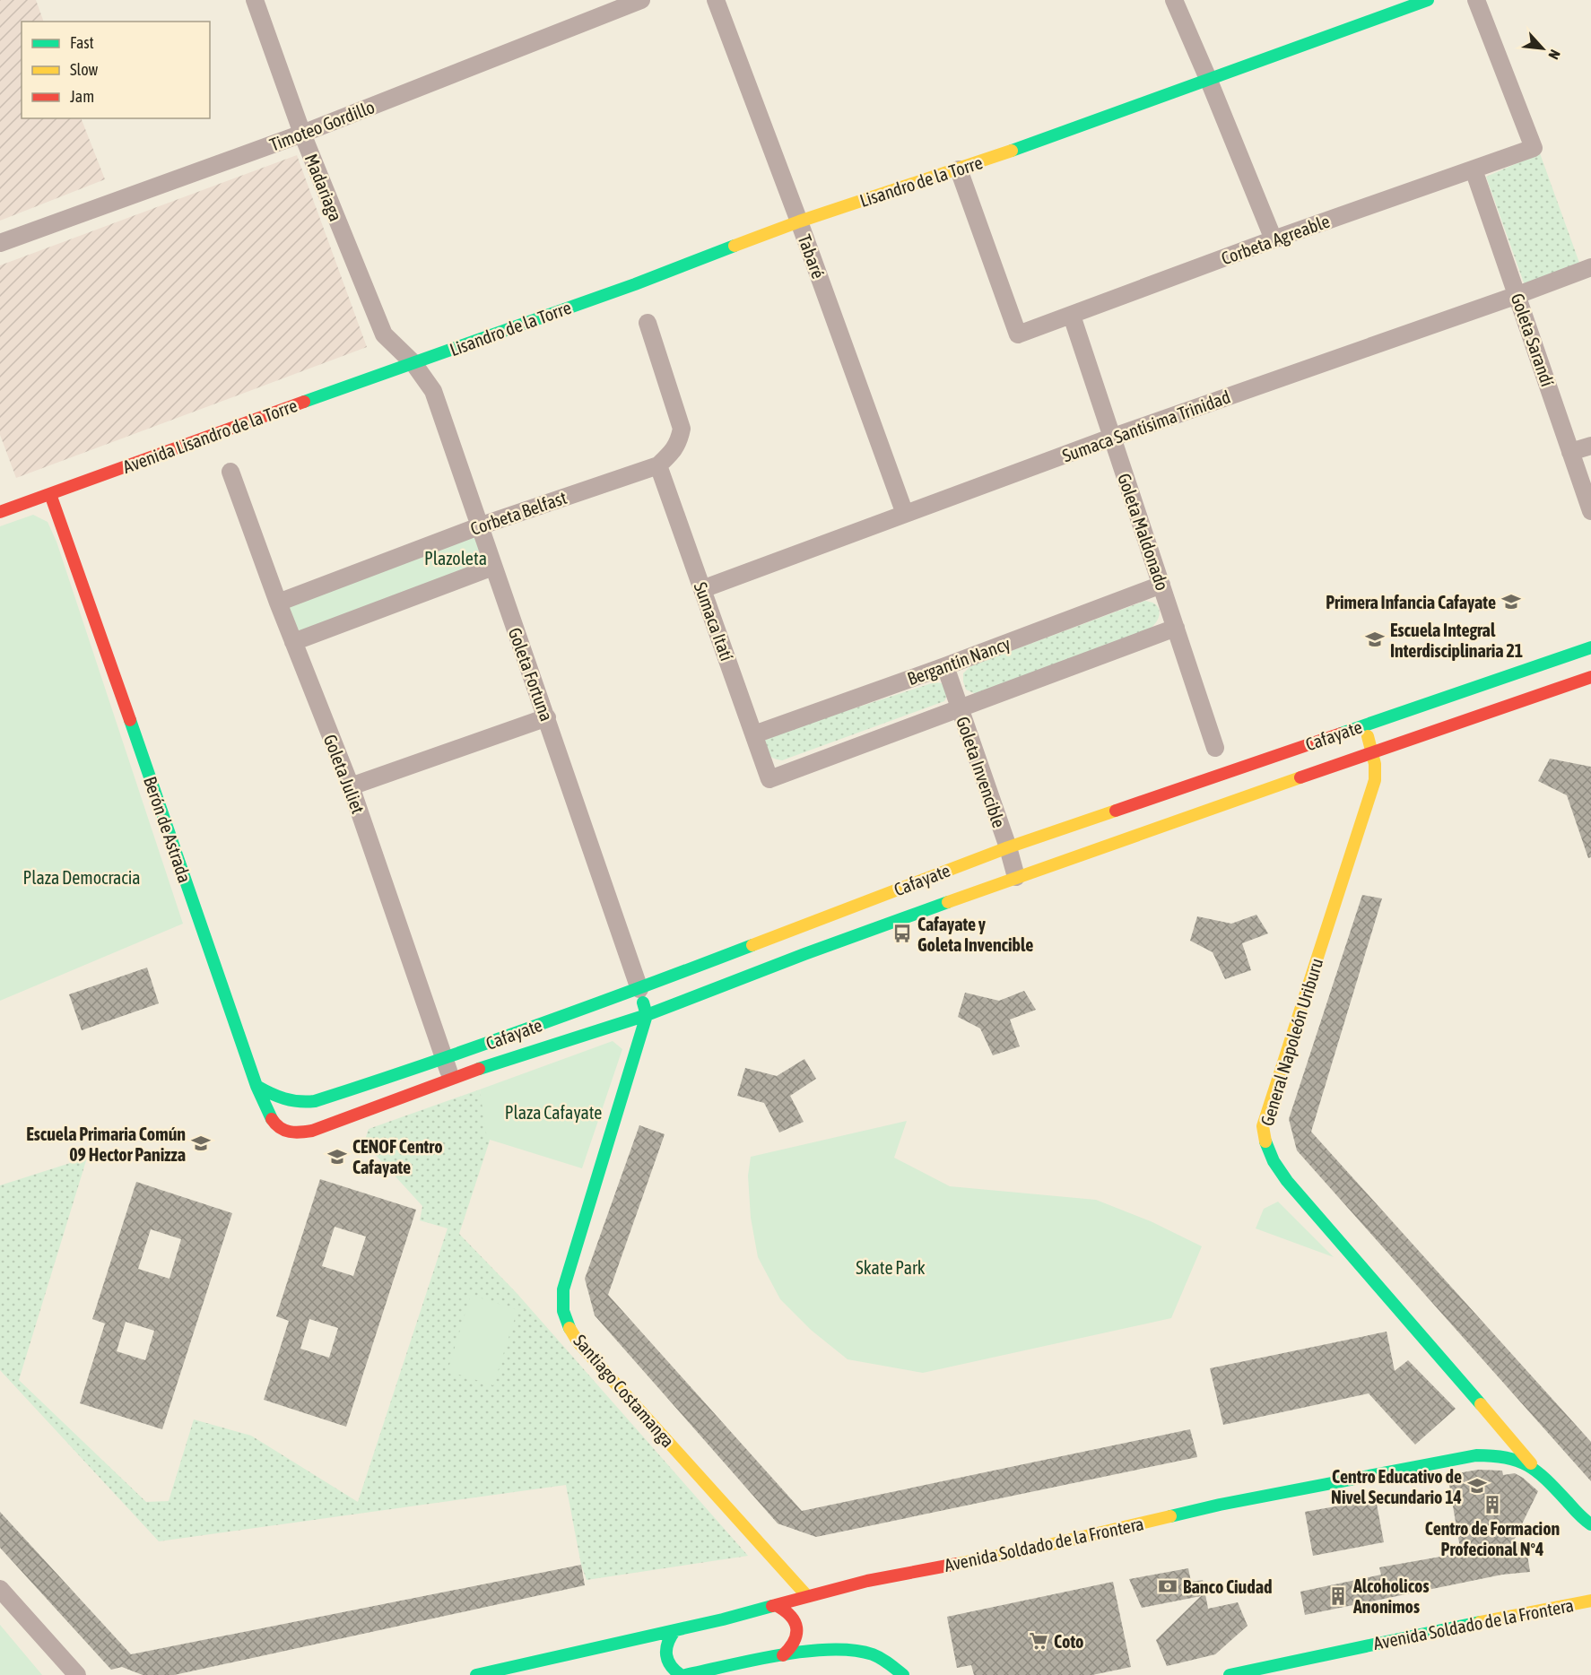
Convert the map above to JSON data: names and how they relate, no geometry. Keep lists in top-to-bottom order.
{
  "streets": {
    "street": [
      "Timoteo Gordillo",
      "Lisandro de la Torre",
      "Madariaga",
      "Corbeta Agreable",
      "Tabaré",
      "Goleta Sarandí",
      "Sumaca Santísima Trinidad",
      "Avenida Lisandro de la Torre",
      "Corbeta Belfast",
      "Goleta Maldonado",
      "Sumaca Itatí",
      "Bergantín Nancy",
      "Goleta Fortuna",
      "Cafayate",
      "Goleta Invencible",
      "Goleta Juliet",
      "Berón de Astrada",
      "General Napoleón Uriburu",
      "Santiago Costamanga",
      "Avenida Soldado de la Frontera"
    ]
  },
  "crossings": [
    ["Timoteo Gordillo", "Madariaga"],
    ["Lisandro de la Torre", "Madariaga"],
    ["Lisandro de la Torre", "Corbeta Agreable"],
    ["Lisandro de la Torre", "Tabaré"],
    ["Lisandro de la Torre", "Avenida Lisandro de la Torre"],
    ["Lisandro de la Torre", "Goleta Fortuna"],
    ["Madariaga", "Avenida Lisandro de la Torre"],
    ["Madariaga", "Goleta Fortuna"],
    ["Corbeta Agreable", "Goleta Sarandí"],
    ["Corbeta Agreable", "Goleta Maldonado"],
    ["Tabaré", "Sumaca Santísima Trinidad"],
    ["Goleta Sarandí", "Sumaca Santísima Trinidad"],
    ["Sumaca Santísima Trinidad", "Goleta Maldonado"],
    ["Sumaca Santísima Trinidad", "Sumaca Itatí"],
    ["Avenida Lisandro de la Torre", "Goleta Fortuna"],
    ["Avenida Lisandro de la Torre", "Berón de Astrada"],
    ["Corbeta Belfast", "Sumaca Itatí"],
    ["Corbeta Belfast", "Goleta Fortuna"],
    ["Corbeta Belfast", "Goleta Juliet"],
    ["Goleta Maldonado", "Bergantín Nancy"],
    ["Sumaca Itatí", "Bergantín Nancy"],
    ["Sumaca Itatí", "Goleta Invencible"],
    ["Bergantín Nancy", "Goleta Invencible"],
    ["Goleta Fortuna", "Cafayate"],
    ["Cafayate", "Goleta Invencible"],
    ["Cafayate", "Goleta Juliet"],
    ["Cafayate", "Berón de Astrada"],
    ["Cafayate", "General Napoleón Uriburu"],
    ["Cafayate", "Santiago Costamanga"],
    ["General Napoleón Uriburu", "Avenida Soldado de la Frontera"],
    ["Santiago Costamanga", "Avenida Soldado de la Frontera"]
  ],
  "parks": [
    "Plazoleta",
    "Plaza Democracia",
    "Plaza Cafayate",
    "Skate Park"
  ],
  "places": {
    "school or university": [
      "Primera Infancia Cafayate",
      "Escuela Integral Interdisciplinaria 21",
      "Escuela Primaria Común 09 Hector Panizza",
      "CENOF Centro Cafayate",
      "Centro Educativo de Nivel Secundario 14"
    ],
    "bus stop": ["Cafayate y Goleta Invencible"],
    "building": ["Centro de Formacion Profecional N°4", "Alcoholicos Anonimos"],
    "bank": ["Banco Ciudad"],
    "supermarket": ["Coto"]
  },
  "legend": ["Fast", "Slow", "Jam"],
  "north": "bottom right"
}
